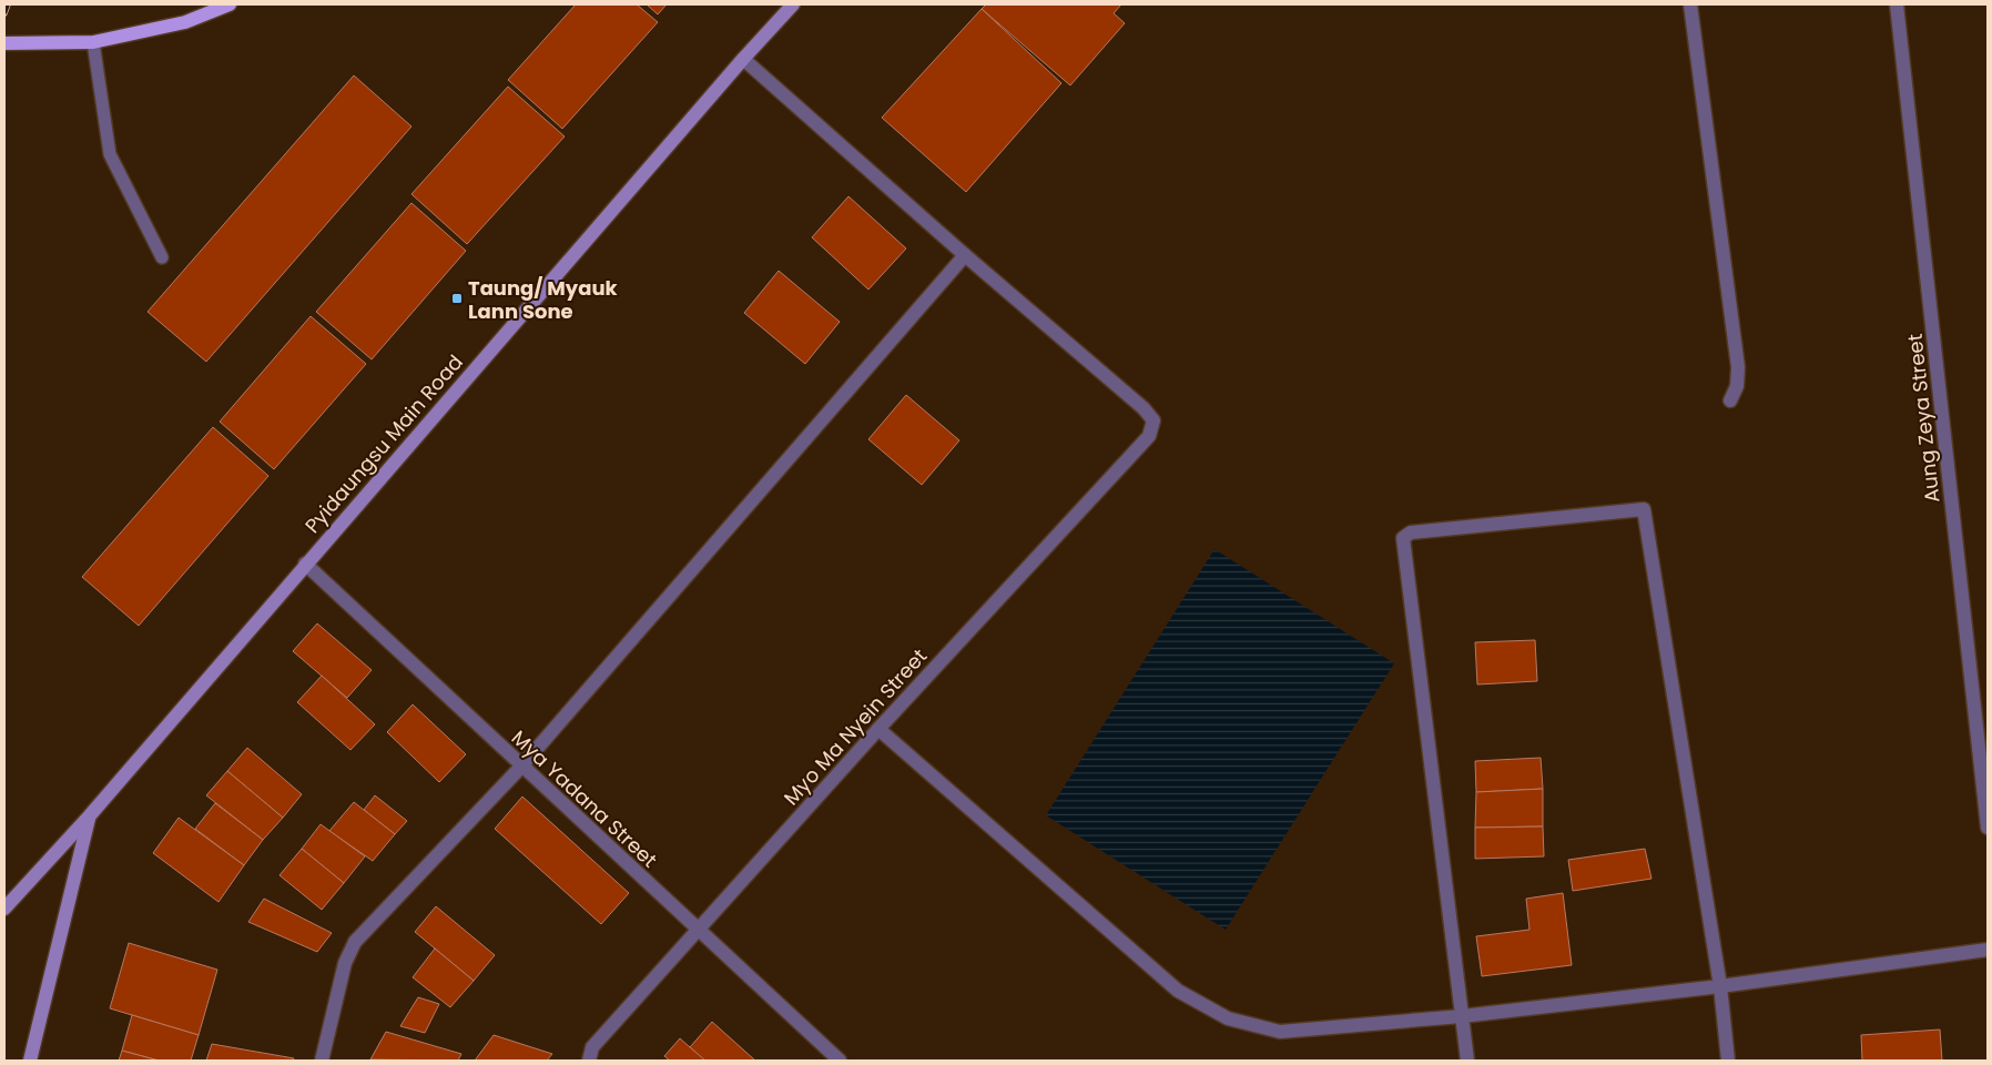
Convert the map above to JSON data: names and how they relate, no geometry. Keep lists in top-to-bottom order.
{
  "streets": {
    "main road": ["Pyidaungsu Main Road"],
    "street": ["Aung Zeya Street", "Myo Ma Nyein Street", "Mya Yadana Street"]
  },
  "crossings": [
    ["Pyidaungsu Main Road", "Mya Yadana Street"],
    ["Myo Ma Nyein Street", "Mya Yadana Street"]
  ],
  "places": {
    "transit": ["Taung/ Myauk Lann Sone"]
  }
}
